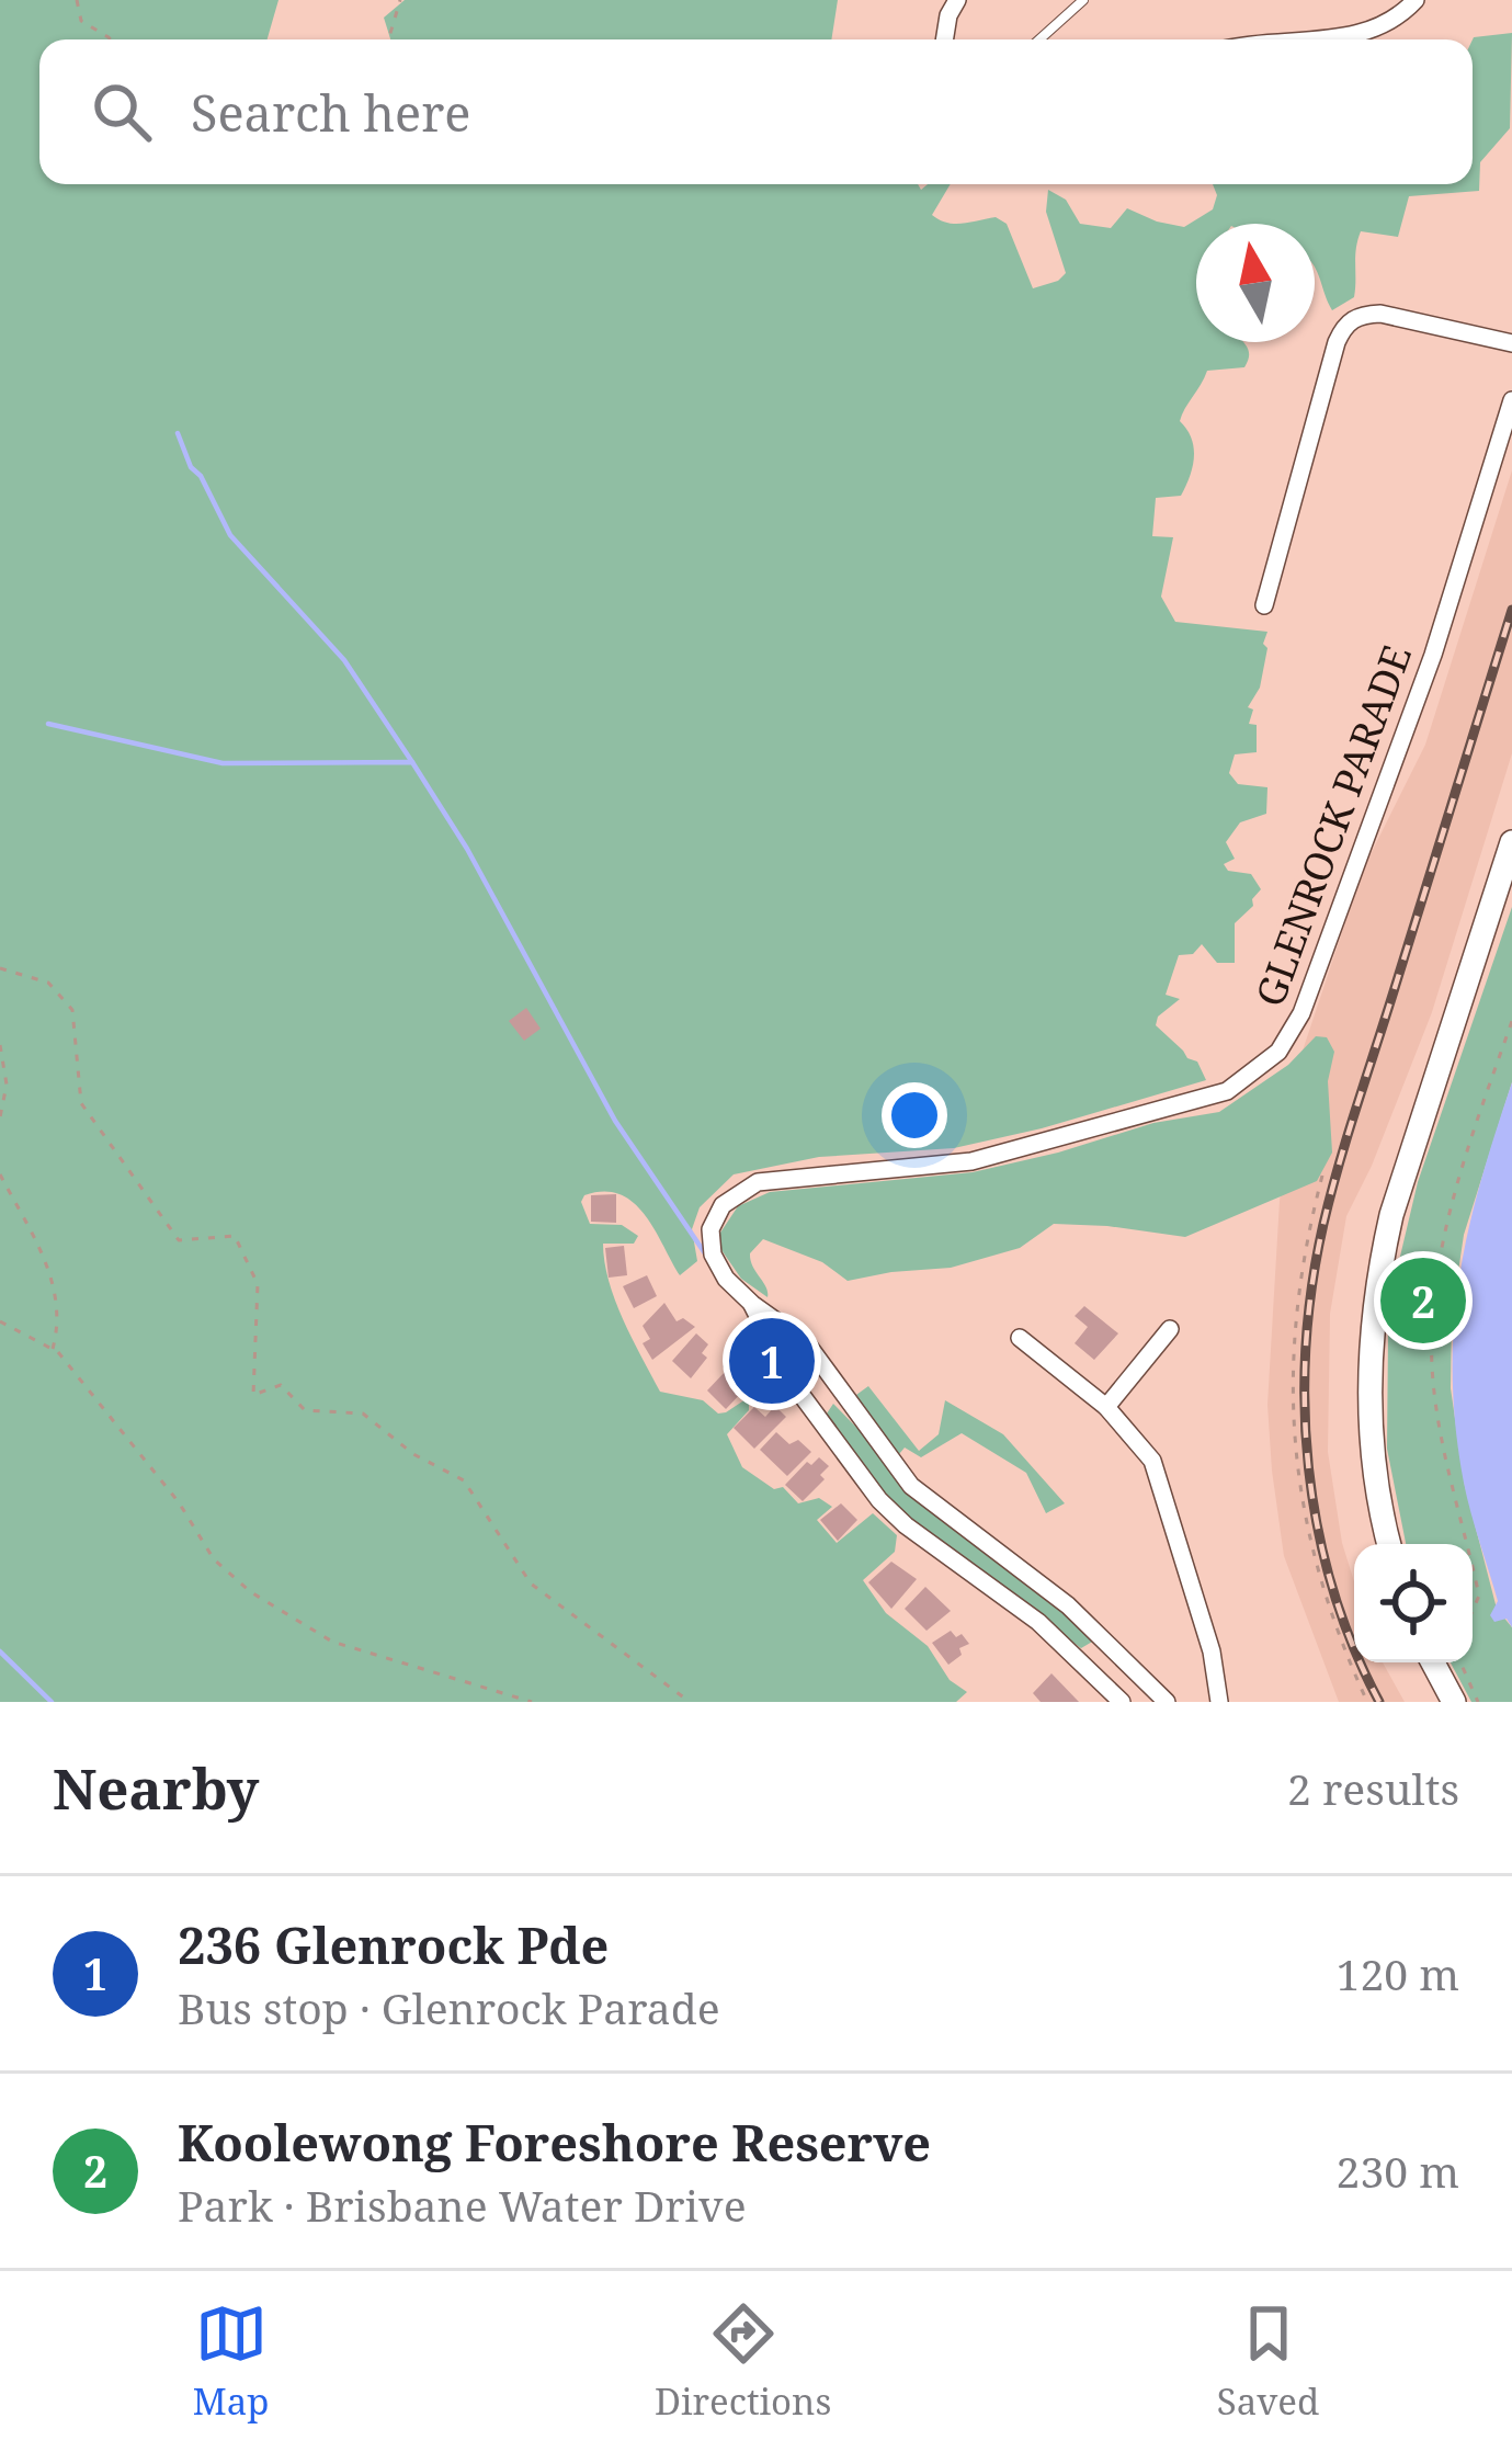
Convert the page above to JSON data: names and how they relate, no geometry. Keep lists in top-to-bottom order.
{
  "streets": {
    "street": ["GLENROCK PARADE"]
  },
  "north": "top",
  "page": {
    "search": "Search here",
    "pins": ["2", "1"],
    "heading": ["Nearby", "2 results"],
    "list": [
      {
        "mark": "1",
        "name": "236 Glenrock Pde",
        "note": "Bus stop · Glenrock Parade",
        "value": "120 m"
      },
      {
        "mark": "2",
        "name": "Koolewong Foreshore Reserve",
        "note": "Park · Brisbane Water Drive",
        "value": "230 m"
      }
    ],
    "nav": ["Map", "Directions", "Saved"]
  }
}
